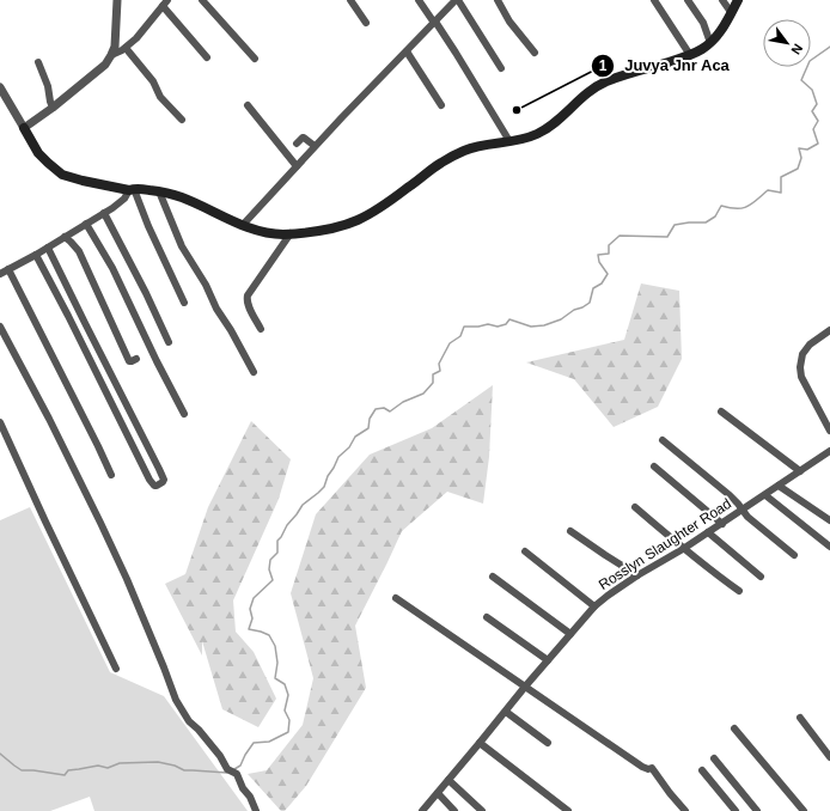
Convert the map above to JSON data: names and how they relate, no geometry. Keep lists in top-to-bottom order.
{
  "streets": {
    "street": ["Rosslyn Slaughter Road"]
  },
  "places": ["Juvya Jnr Aca"],
  "north": "bottom right"
}
